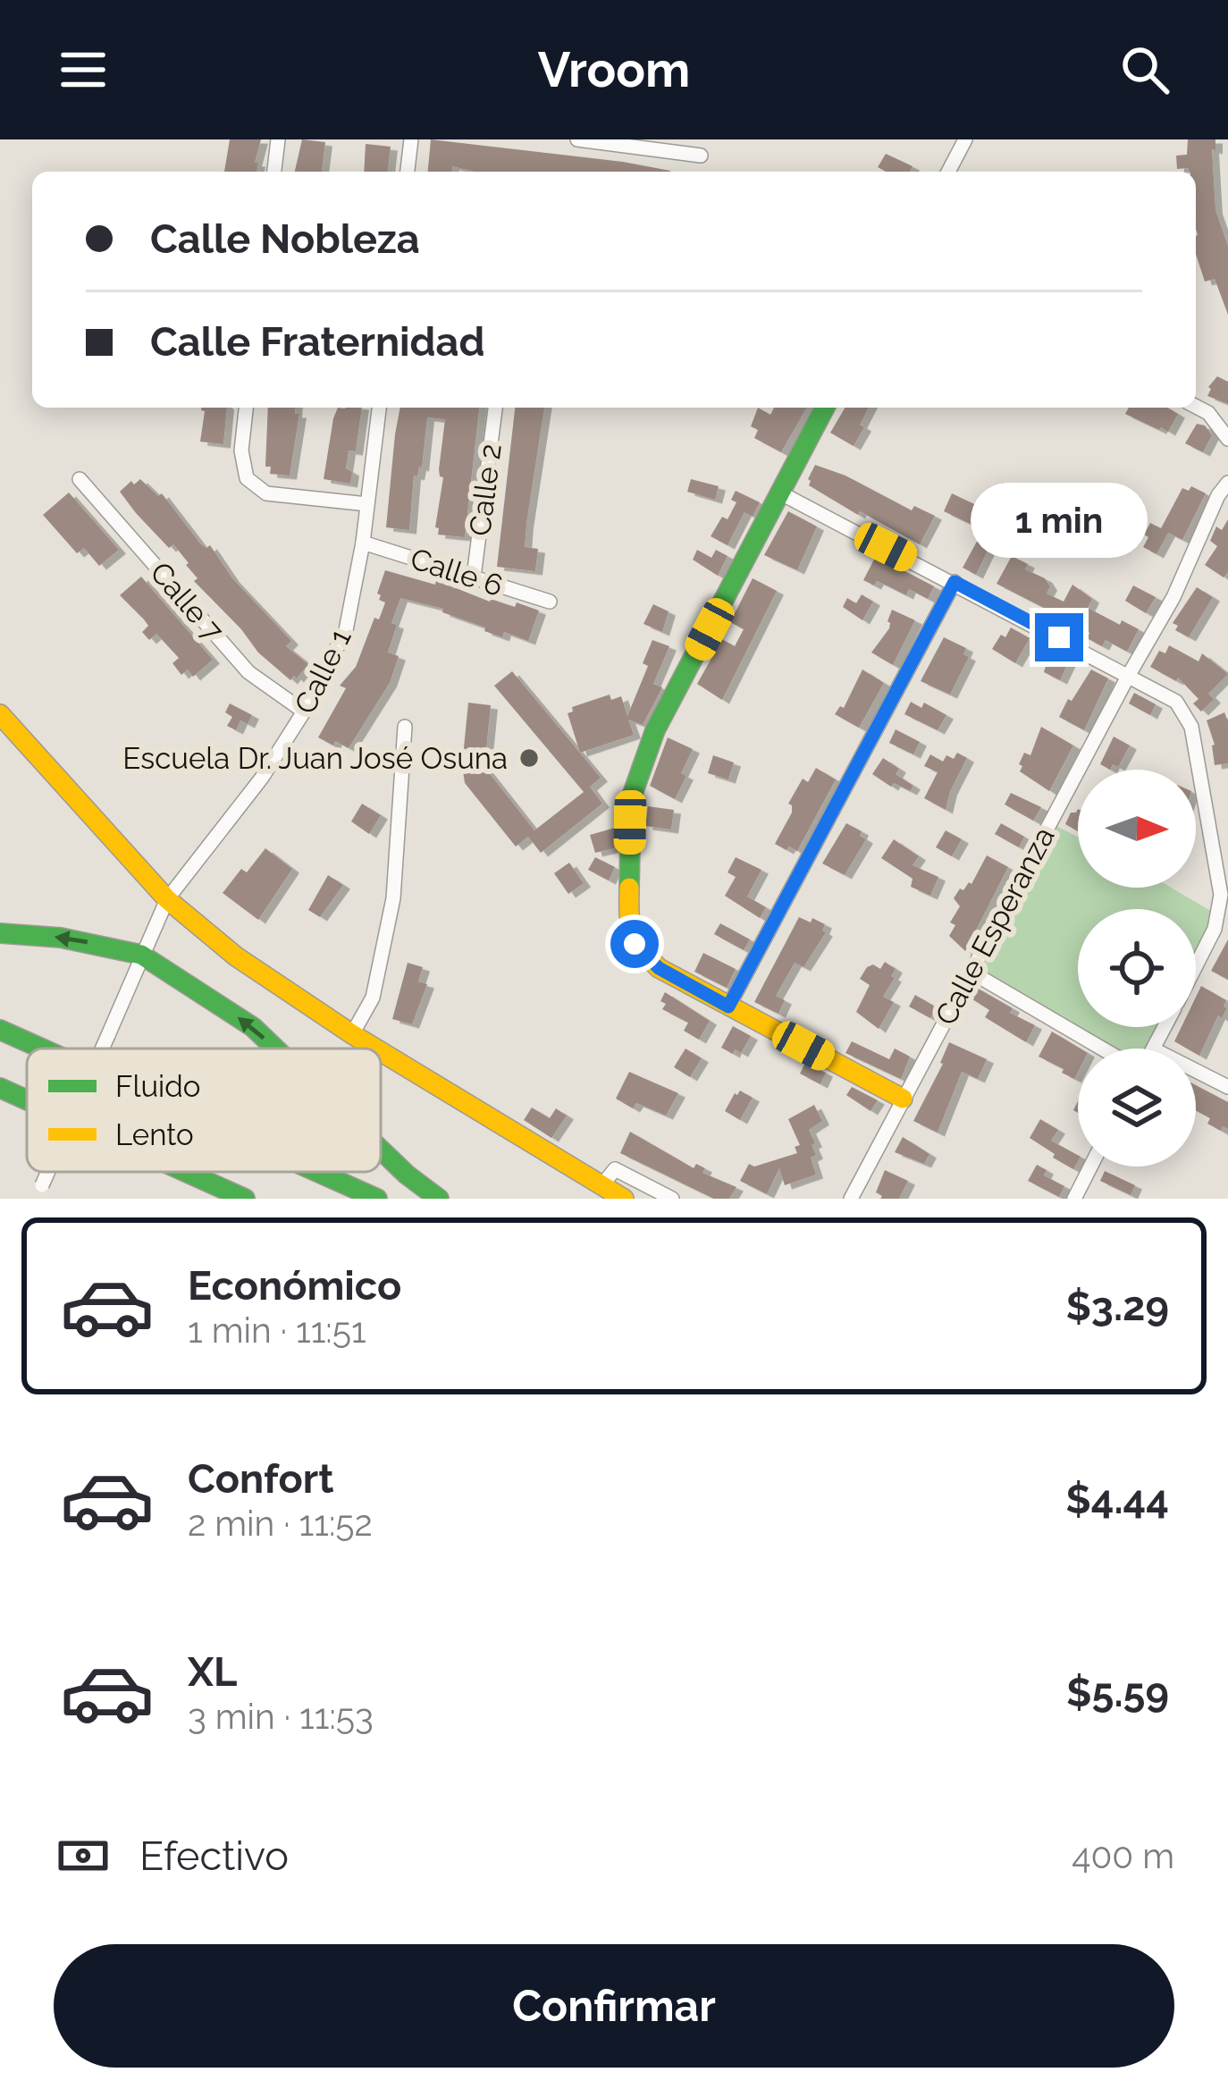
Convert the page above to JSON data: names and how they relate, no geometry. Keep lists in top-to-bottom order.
{
  "streets": {
    "street": [
      "Calle 2",
      "Calle 6",
      "Calle 7",
      "Calle 1",
      "Calle Esperanza"
    ]
  },
  "crossings": [
    ["Calle 2", "Calle 6"],
    ["Calle 6", "Calle 1"],
    ["Calle 7", "Calle 1"]
  ],
  "places": ["Escuela Dr. Juan José Osuna"],
  "legend": ["Fluido", "Lento"],
  "north": "right",
  "page": {
    "header": "Vroom",
    "banner": ["Calle Nobleza", "Calle Fraternidad"],
    "bubble": "1 min",
    "list": [
      {
        "name": "Económico",
        "note": "1 min · 11:51",
        "value": "$3.29"
      },
      {
        "name": "Confort",
        "note": "2 min · 11:52",
        "value": "$4.44"
      },
      {
        "name": "XL",
        "note": "3 min · 11:53",
        "value": "$5.59"
      }
    ],
    "pay": ["Efectivo", "400 m"],
    "buttons": "Confirmar"
  }
}
